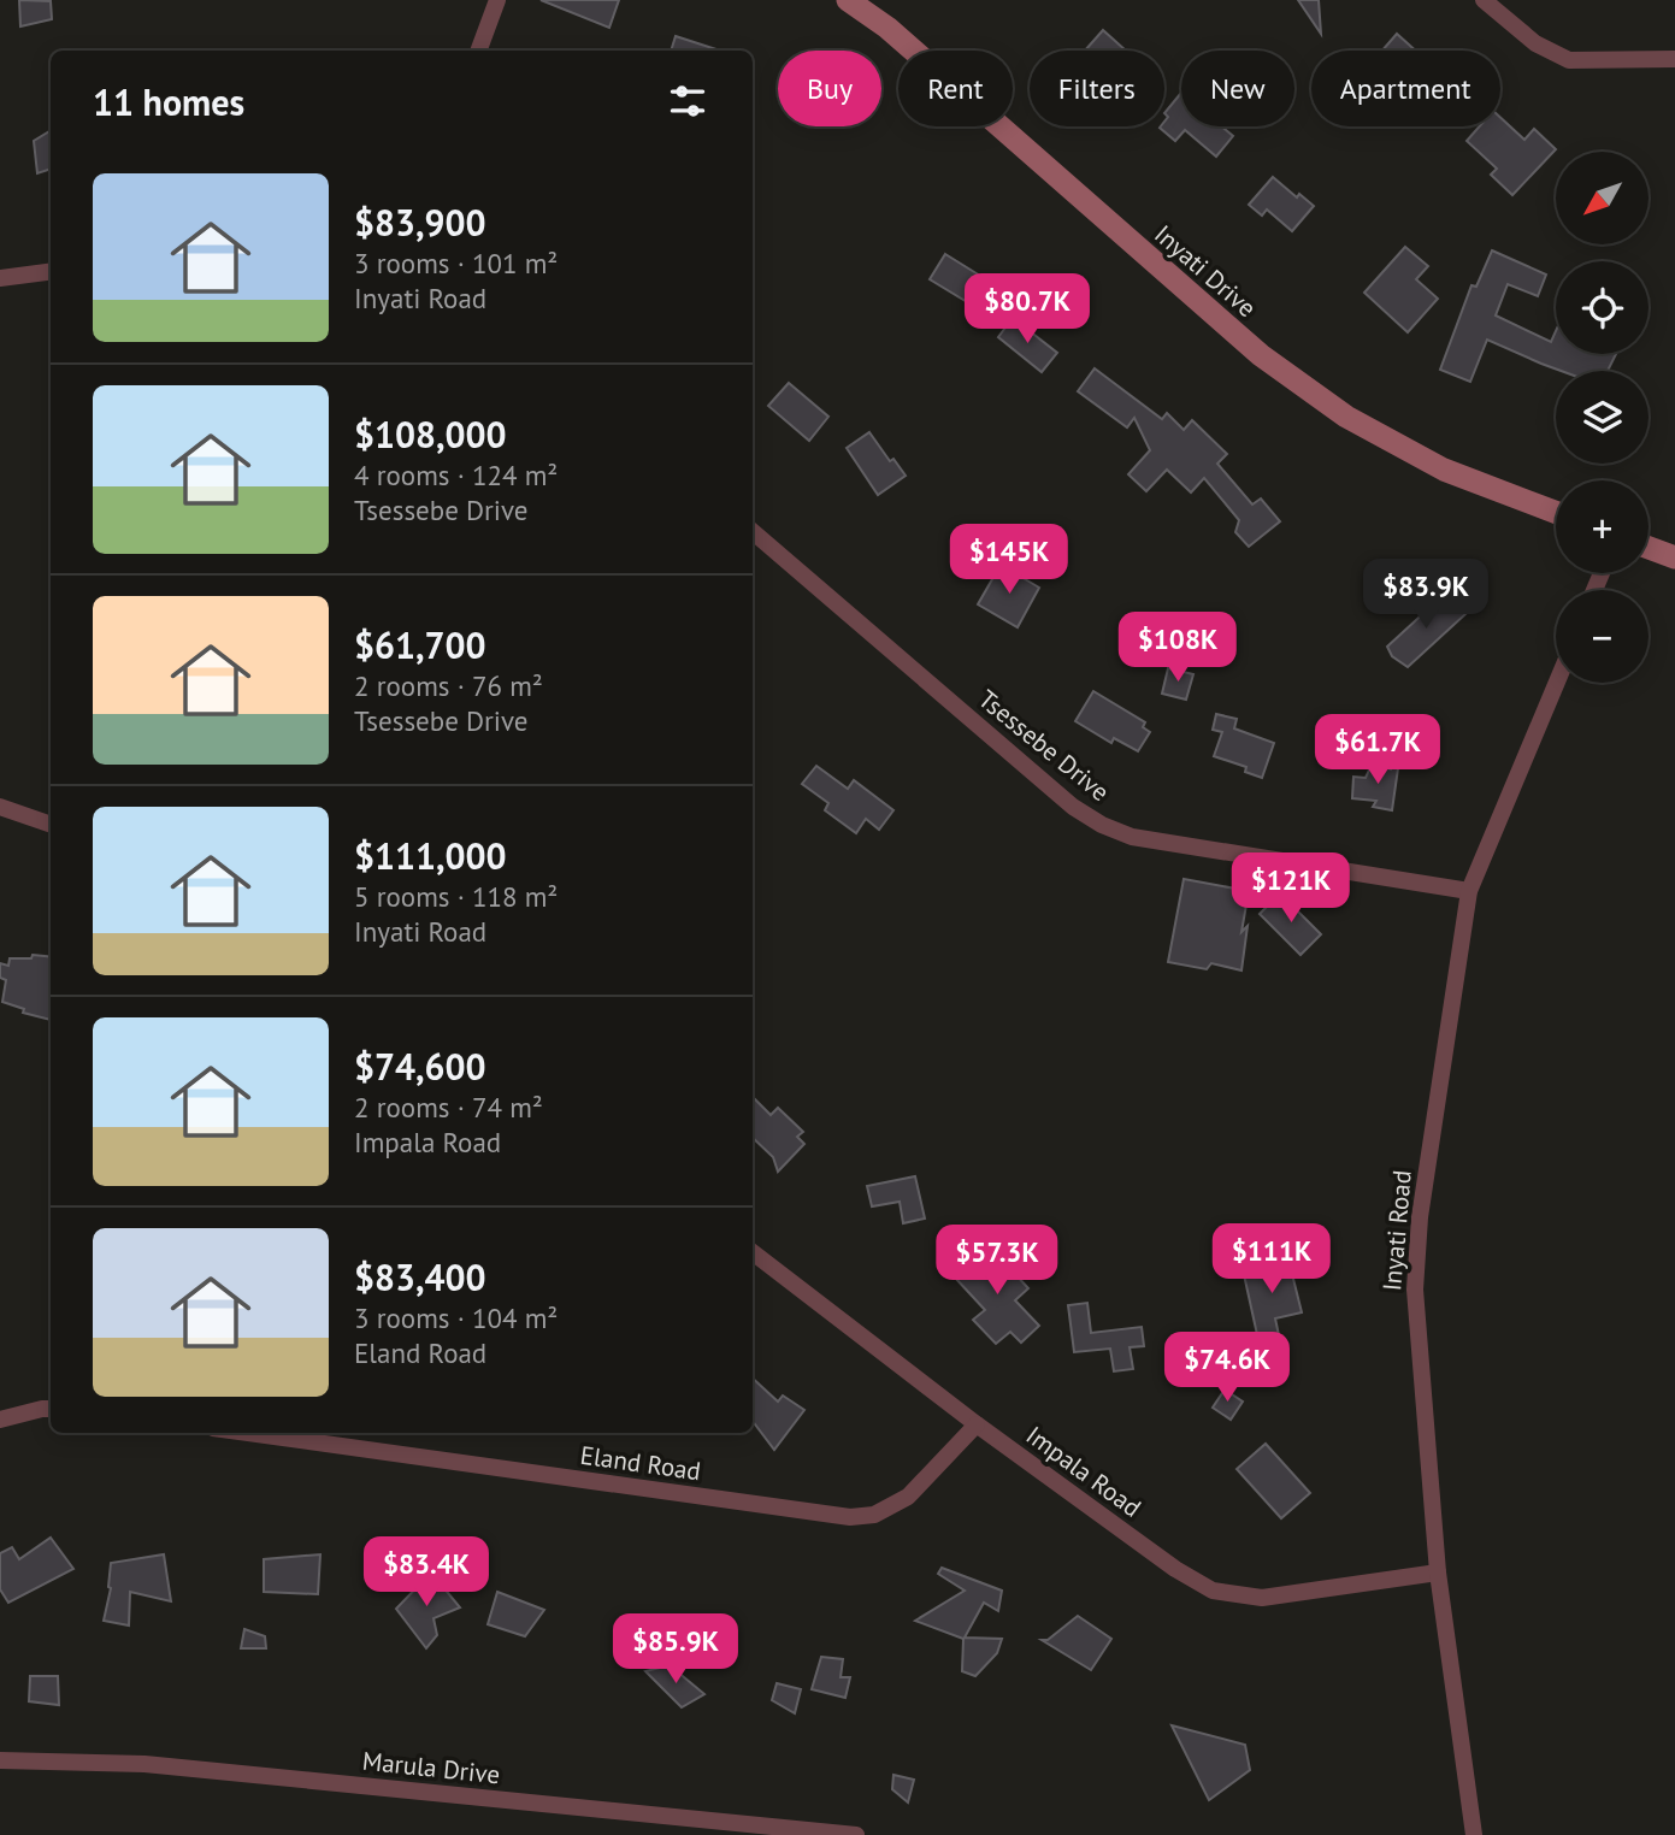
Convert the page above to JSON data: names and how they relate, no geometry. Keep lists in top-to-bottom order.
{
  "streets": {
    "street": [
      "Inyati Drive",
      "Tsessebe Drive",
      "Inyati Road",
      "Eland Road",
      "Impala Road",
      "Marula Drive"
    ]
  },
  "crossings": [
    ["Tsessebe Drive", "Inyati Road"],
    ["Inyati Road", "Impala Road"],
    ["Eland Road", "Impala Road"]
  ],
  "north": "bottom left",
  "page": {
    "chip": [
      "Buy",
      "Rent",
      "Filters",
      "New",
      "Apartment"
    ],
    "heading": "11 homes",
    "map_buttons": ["+", "−"],
    "list": [
      {
        "name": "$83,900",
        "note": "3 rooms · 101 m² · Inyati Road"
      },
      {
        "name": "$108,000",
        "note": "4 rooms · 124 m² · Tsessebe Drive"
      },
      {
        "name": "$61,700",
        "note": "2 rooms · 76 m² · Tsessebe Drive"
      },
      {
        "name": "$111,000",
        "note": "5 rooms · 118 m² · Inyati Road"
      },
      {
        "name": "$74,600",
        "note": "2 rooms · 74 m² · Impala Road"
      },
      {
        "name": "$83,400",
        "note": "3 rooms · 104 m² · Eland Road"
      }
    ],
    "price": [
      "$80.7K",
      "$145K",
      "$83.9K",
      "$108K",
      "$61.7K",
      "$121K",
      "$111K",
      "$57.3K",
      "$74.6K",
      "$83.4K",
      "$85.9K"
    ]
  }
}
